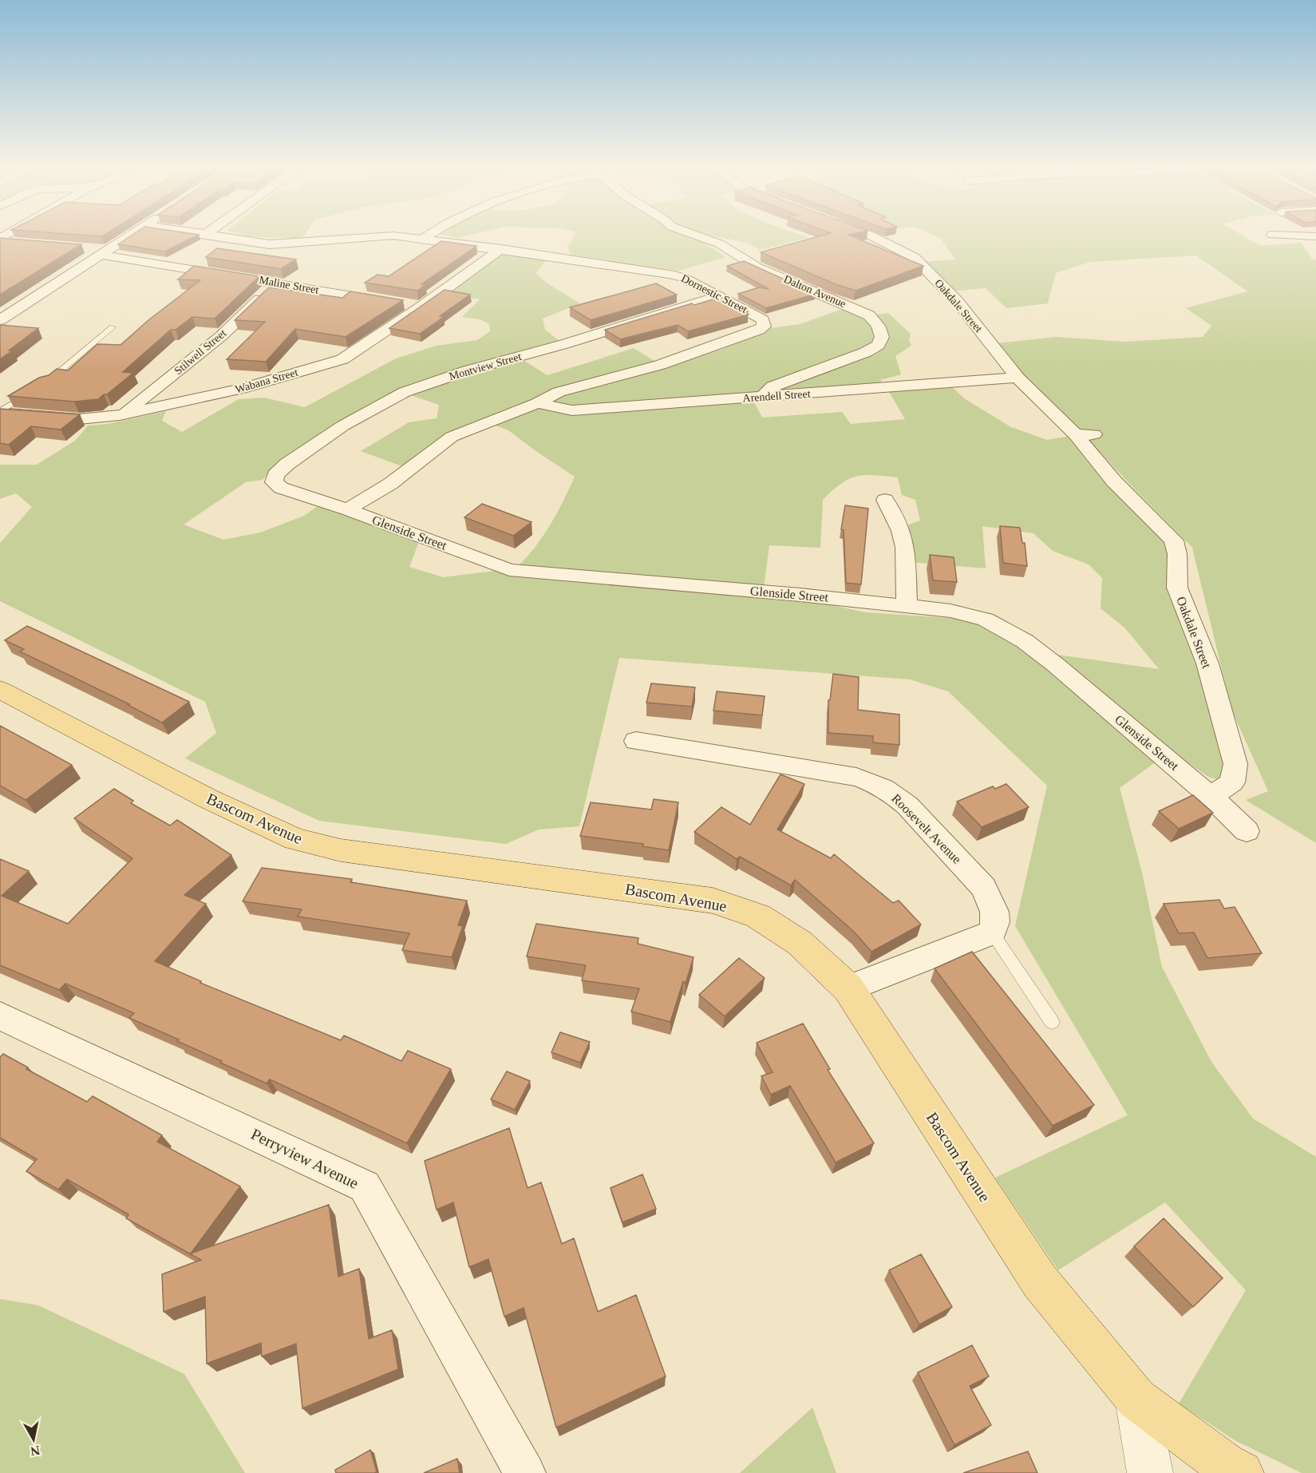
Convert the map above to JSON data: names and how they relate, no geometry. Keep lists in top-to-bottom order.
{
  "streets": {
    "main road": ["Bascom Avenue"],
    "street": [
      "Maline Street",
      "Dalton Avenue",
      "Dornestic Street",
      "Oakdale Street",
      "Stilwell Street",
      "Montview Street",
      "Wabana Street",
      "Arendell Street",
      "Glenside Street",
      "Roosevelt Avenue",
      "Perryview Avenue"
    ]
  },
  "crossings": [
    ["Maline Street", "Stilwell Street"],
    ["Dalton Avenue", "Dornestic Street"],
    ["Dalton Avenue", "Arendell Street"],
    ["Dornestic Street", "Montview Street"],
    ["Dornestic Street", "Wabana Street"],
    ["Dornestic Street", "Arendell Street"],
    ["Dornestic Street", "Glenside Street"],
    ["Oakdale Street", "Arendell Street"],
    ["Oakdale Street", "Glenside Street"],
    ["Stilwell Street", "Wabana Street"],
    ["Montview Street", "Glenside Street"]
  ],
  "north": "bottom"
}
